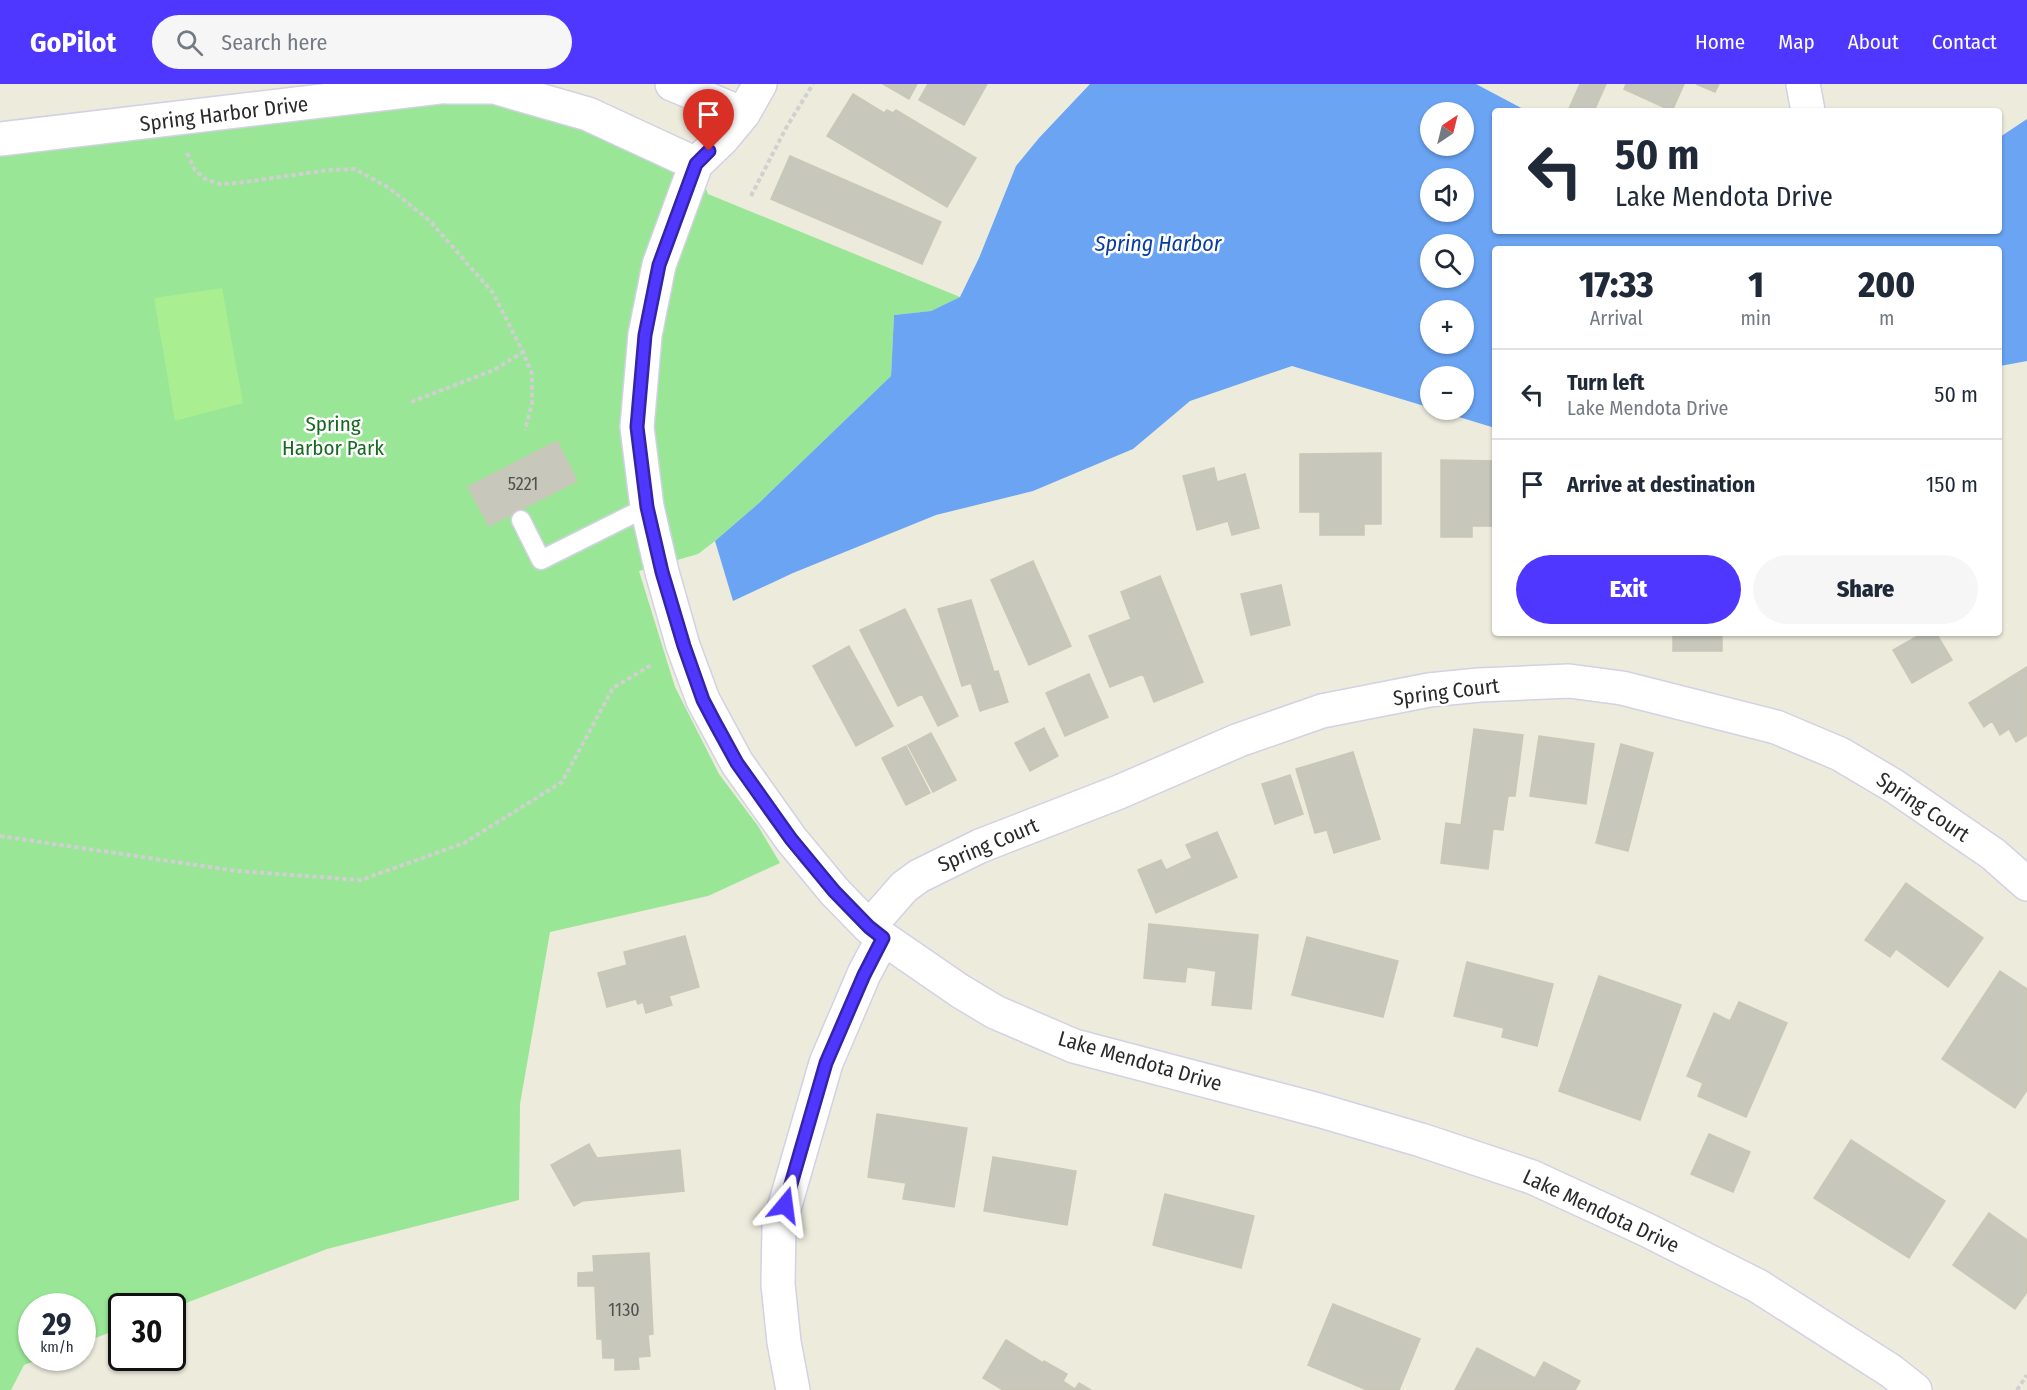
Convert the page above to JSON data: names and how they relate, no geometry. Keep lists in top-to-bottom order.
{
  "streets": {
    "street": ["Spring Harbor Drive", "Spring Court", "Lake Mendota Drive"]
  },
  "crossings": [
    ["Spring Harbor Drive", "Lake Mendota Drive"],
    ["Spring Court", "Lake Mendota Drive"]
  ],
  "water": ["Spring Harbor"],
  "parks": ["Spring Harbor Park"],
  "house_numbers": ["5221", "1130"],
  "north": "top right",
  "page": {
    "header": "GoPilot",
    "search": "Search here",
    "nav": [
      "Home",
      "Map",
      "About",
      "Contact"
    ],
    "map_buttons": ["+", "−"],
    "turn": ["50 m", "Lake Mendota Drive"],
    "eta": [
      "17:33",
      "Arrival",
      "1",
      "min",
      "200",
      "m"
    ],
    "list": [
      {
        "name": "Turn left",
        "note": "Lake Mendota Drive",
        "value": "50 m"
      },
      {
        "name": "Arrive at destination",
        "value": "150 m"
      }
    ],
    "buttons": ["Exit", "Share"],
    "speed": "29 km/h",
    "limit": "30"
  }
}
